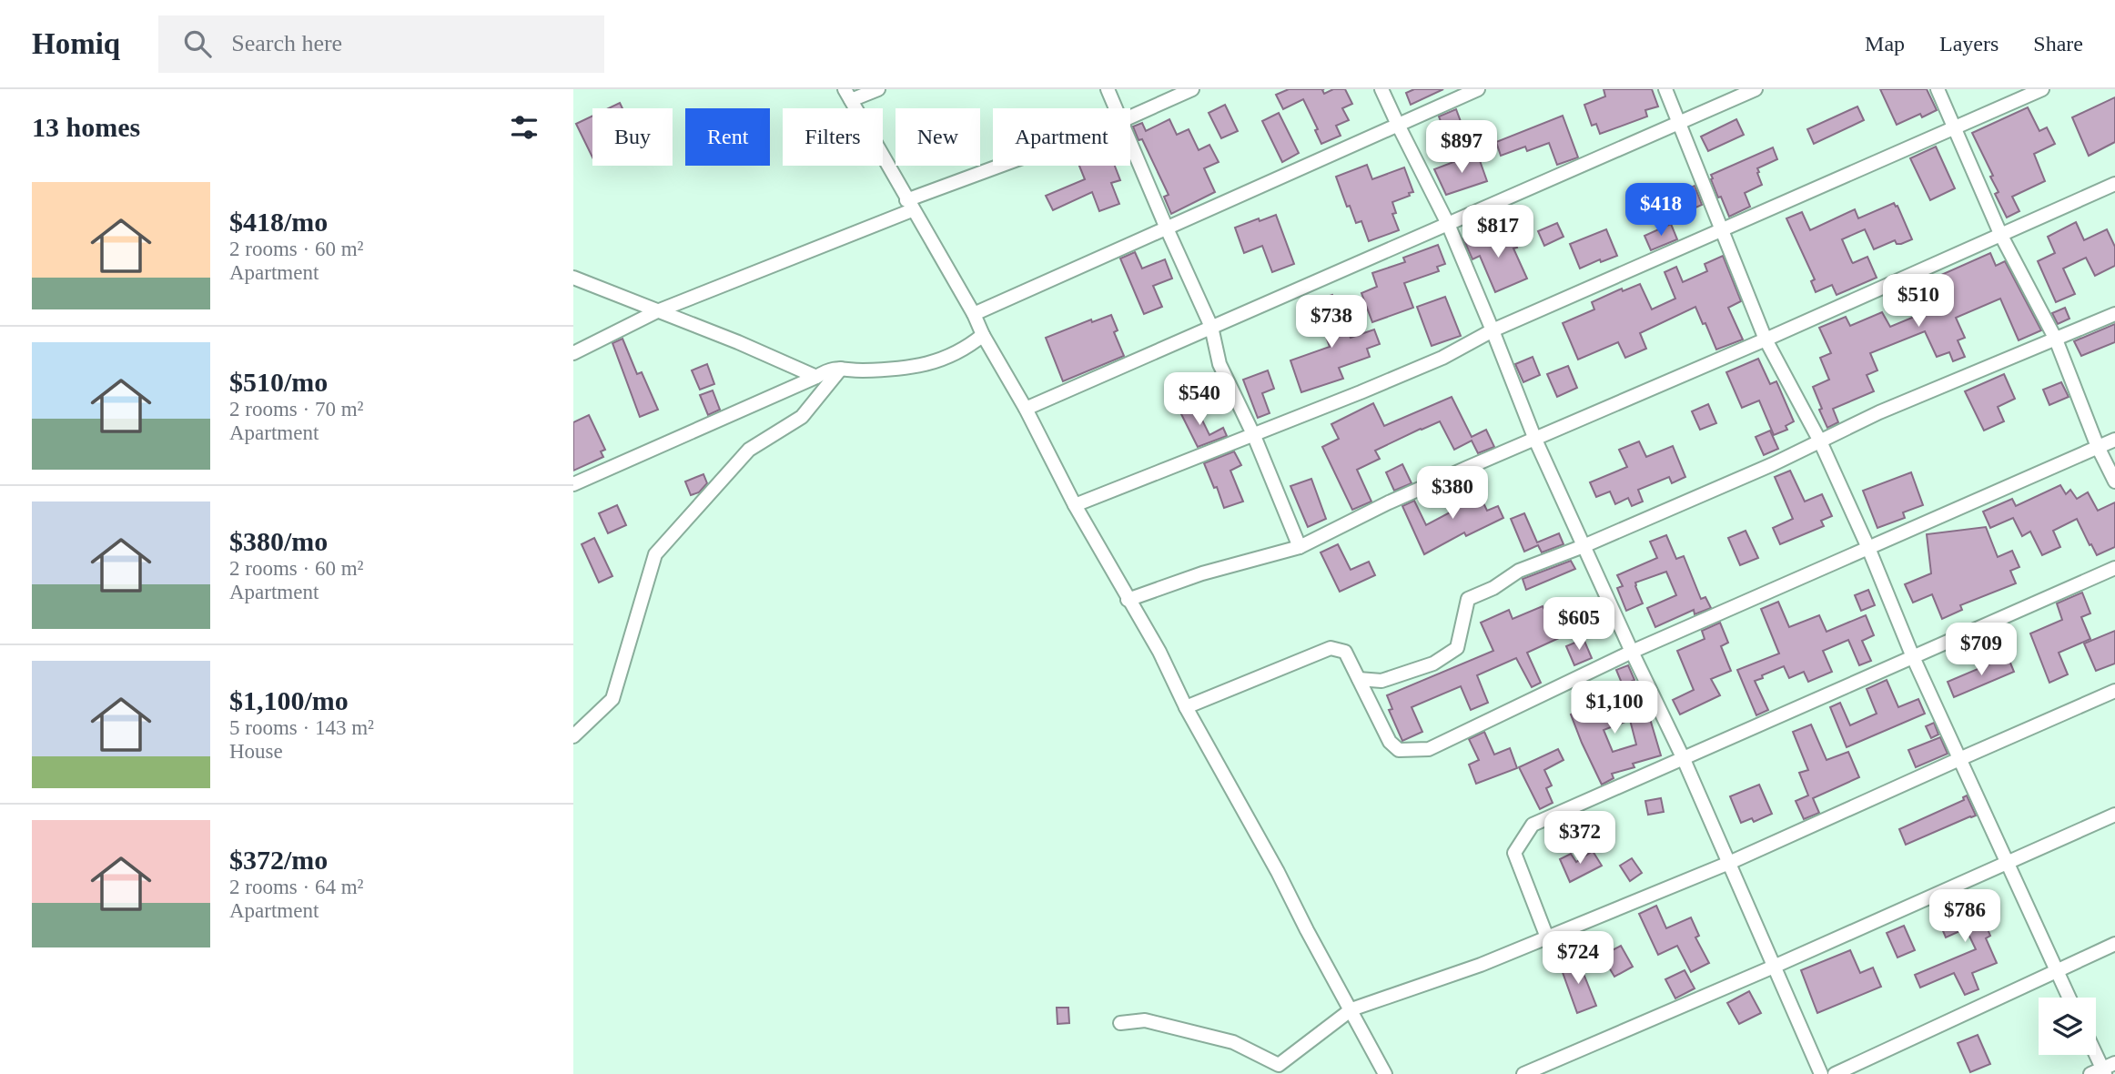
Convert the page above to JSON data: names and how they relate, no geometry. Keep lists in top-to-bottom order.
{
  "page": {
    "header": "Homiq",
    "search": "Search here",
    "nav": ["Map", "Layers", "Share"],
    "heading": "13 homes",
    "chip": [
      "Buy",
      "Rent",
      "Filters",
      "New",
      "Apartment"
    ],
    "price": [
      "$897",
      "$418",
      "$817",
      "$510",
      "$738",
      "$540",
      "$380",
      "$605",
      "$709",
      "$1,100",
      "$372",
      "$786",
      "$724"
    ],
    "list": [
      {
        "name": "$418/mo",
        "note": "2 rooms · 60 m² · Apartment"
      },
      {
        "name": "$510/mo",
        "note": "2 rooms · 70 m² · Apartment"
      },
      {
        "name": "$380/mo",
        "note": "2 rooms · 60 m² · Apartment"
      },
      {
        "name": "$1,100/mo",
        "note": "5 rooms · 143 m² · House"
      },
      {
        "name": "$372/mo",
        "note": "2 rooms · 64 m² · Apartment"
      }
    ]
  }
}
